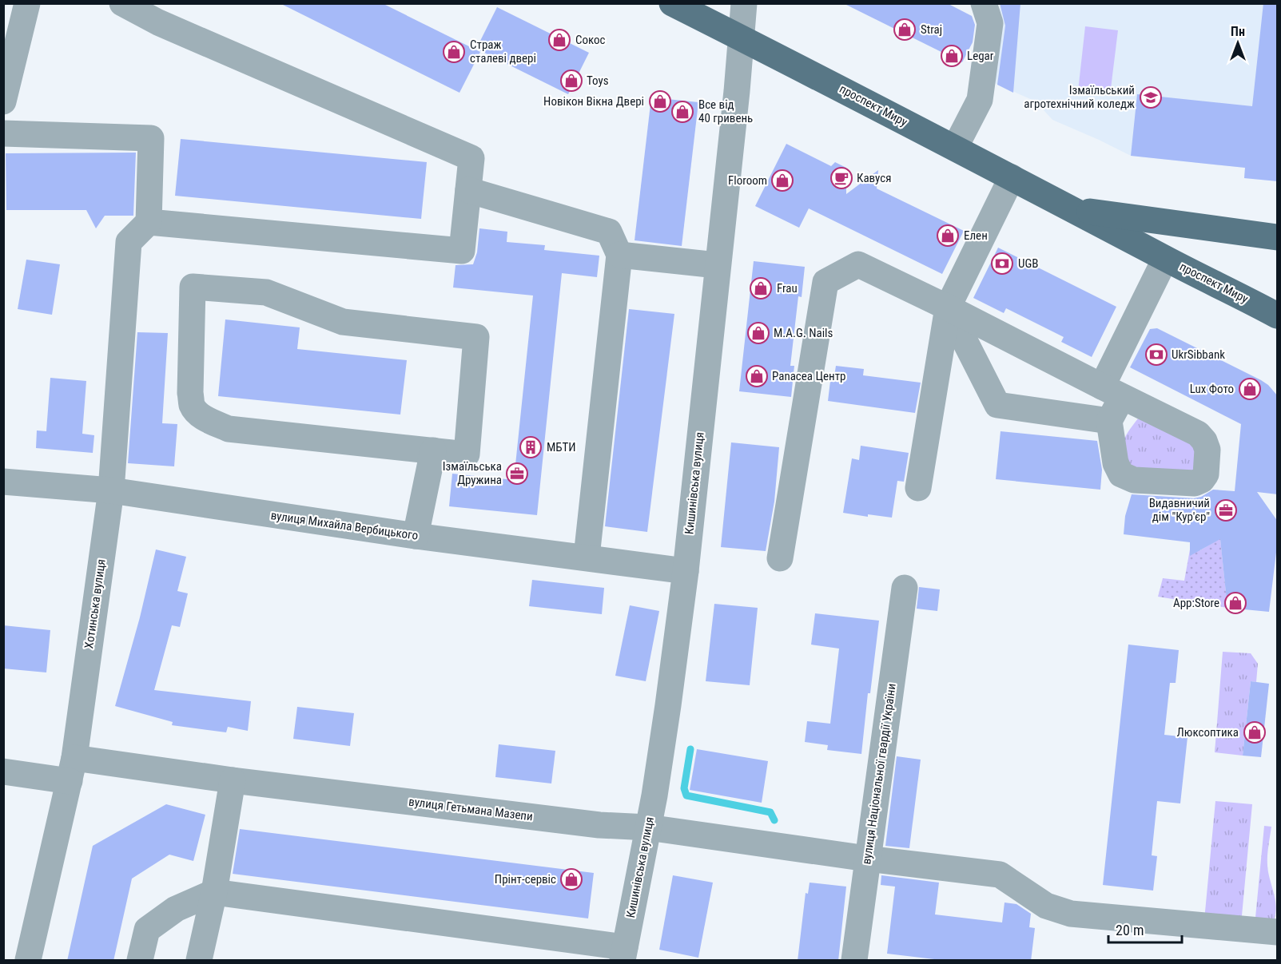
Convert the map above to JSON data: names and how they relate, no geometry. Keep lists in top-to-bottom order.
{
  "streets": {
    "main road": ["проспект Миру"],
    "street": [
      "Кишинівська вулиця",
      "вулиця Михайла Вербицького",
      "Хотинська вулиця",
      "вулиця Національної гвардії України",
      "вулиця Гетьмана Мазепи"
    ]
  },
  "crossings": [
    ["проспект Миру", "Кишинівська вулиця"],
    ["Кишинівська вулиця", "вулиця Михайла Вербицького"],
    ["Кишинівська вулиця", "вулиця Гетьмана Мазепи"],
    ["вулиця Михайла Вербицького", "Хотинська вулиця"],
    ["Хотинська вулиця", "вулиця Гетьмана Мазепи"],
    ["вулиця Національної гвардії України", "вулиця Гетьмана Мазепи"]
  ],
  "places": {
    "shop": [
      "Straj",
      "Сокос",
      "Страж сталеві двері",
      "Legar",
      "Toys",
      "Новікон Вікна Двері",
      "Все від 40 гривень",
      "Floroom",
      "Елен",
      "Frau",
      "M.A.G. Nails",
      "Panacea Центр",
      "Lux Фото",
      "App:Store",
      "Люксоптика",
      "Прінт-сервіс"
    ],
    "school or university": ["Ізмаїльський агротехнічний коледж"],
    "cafe": ["Кавуся"],
    "bank": ["UGB", "UkrSibbank"],
    "building": ["МБТИ"],
    "office": ["Ізмаїльська Дружина", "Видавничий дім \"Кур'єр\""]
  },
  "scale_bar": "20 m",
  "north": "top"
}
